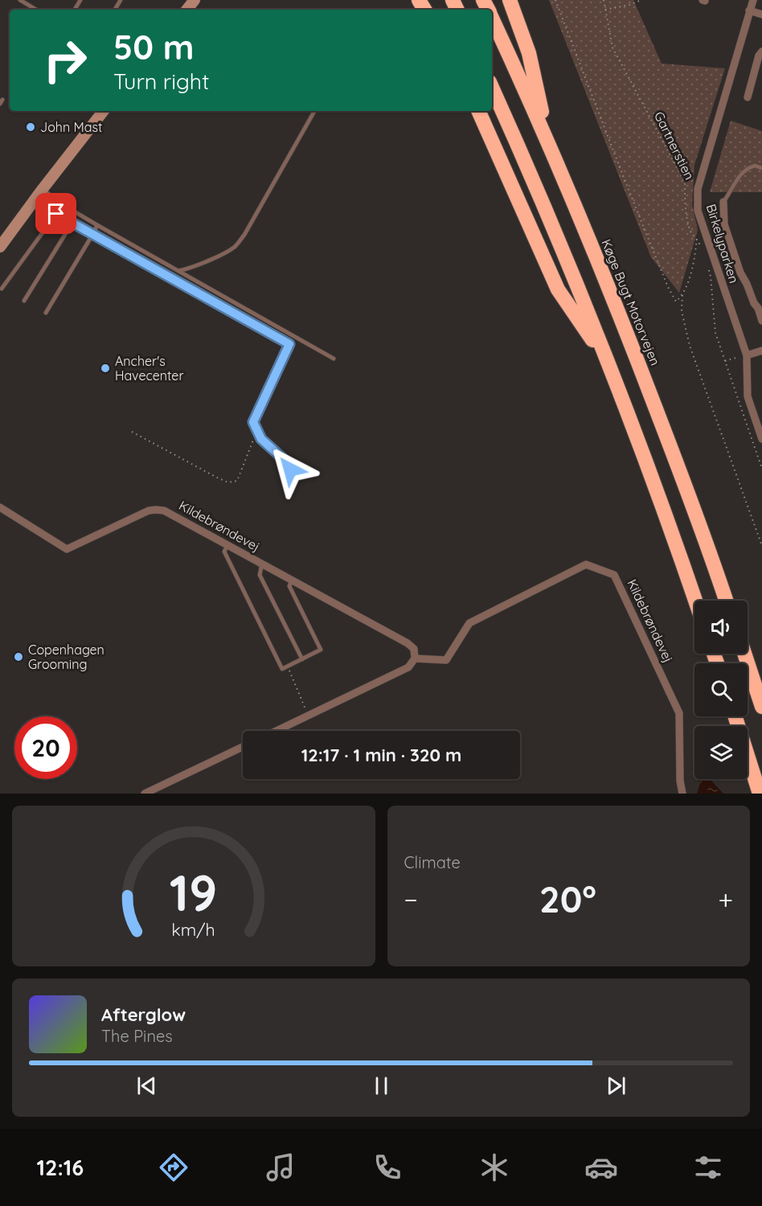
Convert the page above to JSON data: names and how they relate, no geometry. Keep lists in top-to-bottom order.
{
  "streets": {
    "highway": ["Køge Bugt Motorvejen"],
    "street": ["Birkelyparken", "Kildebrøndevej"],
    "path": ["Gartnerstien"]
  },
  "places": ["John Mast", "Ancher's Havecenter", "Copenhagen Grooming"],
  "page": {
    "turn": ["50 m", "Turn right"],
    "limit": "20",
    "trip": "12:17 · 1 min · 320 m",
    "tile": "Climate",
    "heat": ["−", "20°", "+"],
    "song": ["Afterglow", "The Pines"],
    "tabs": "12:16",
    "gauge": ["19", "km/h"]
  }
}
